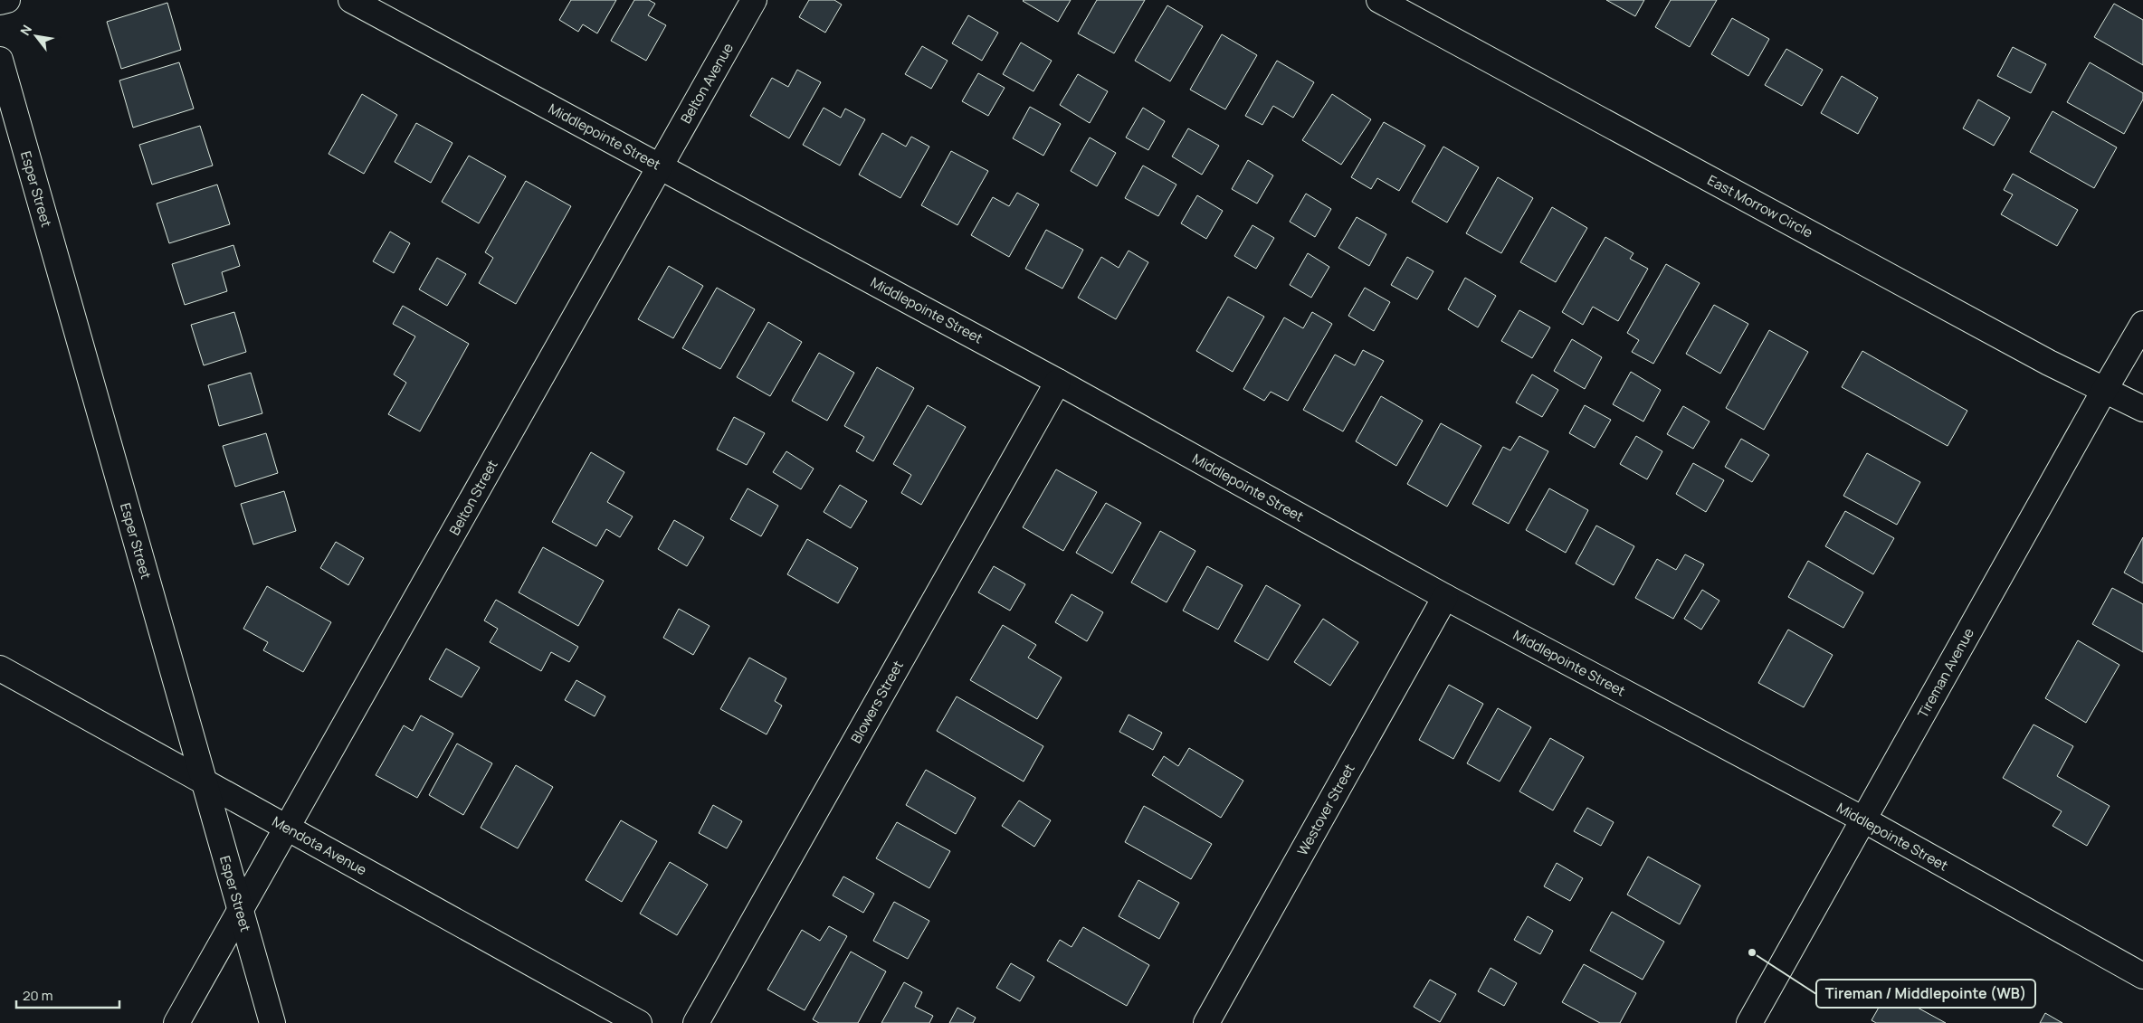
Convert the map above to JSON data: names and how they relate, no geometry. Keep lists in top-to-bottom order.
{
  "streets": {
    "street": [
      "Belton Avenue",
      "Middlepointe Street",
      "Esper Street",
      "East Morrow Circle",
      "Belton Street",
      "Tireman Avenue",
      "Blowers Street",
      "Westover Street",
      "Mendota Avenue"
    ]
  },
  "crossings": [
    ["Belton Avenue", "Middlepointe Street"],
    ["Belton Avenue", "Belton Street"],
    ["Middlepointe Street", "Belton Street"],
    ["Middlepointe Street", "Tireman Avenue"],
    ["Middlepointe Street", "Blowers Street"],
    ["Middlepointe Street", "Westover Street"],
    ["Esper Street", "Mendota Avenue"],
    ["East Morrow Circle", "Tireman Avenue"],
    ["Belton Street", "Mendota Avenue"]
  ],
  "places": ["Tireman / Middlepointe (WB)"],
  "scale_bar": "20 m",
  "north": "top left"
}
